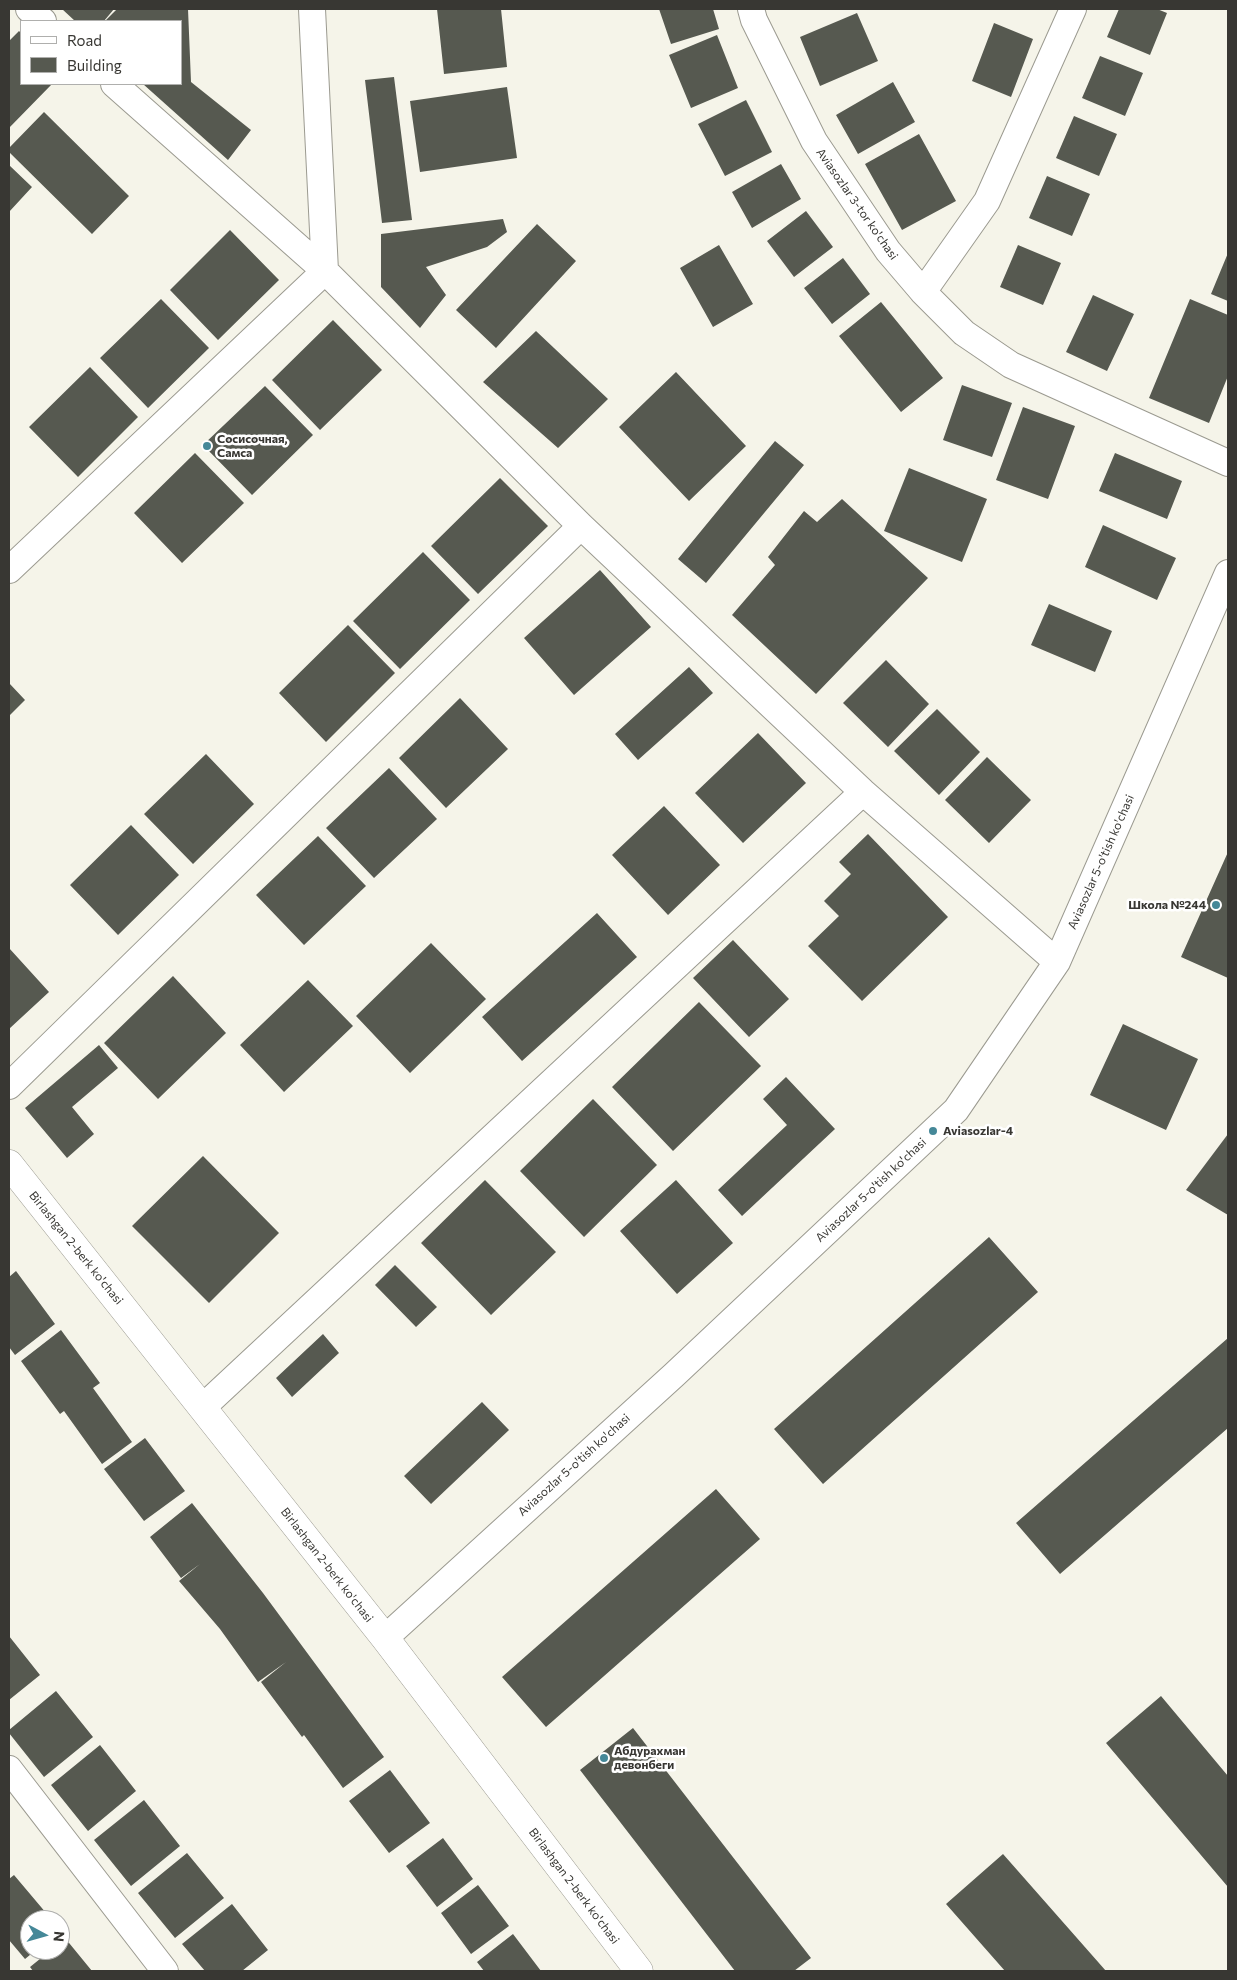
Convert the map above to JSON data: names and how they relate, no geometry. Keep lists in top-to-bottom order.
{
  "streets": {
    "street": ["Aviasozlar 3-tor ko'chasi", "Aviasozlar 5-o'tish ko'chasi", "Birlashgan 2-berk ko'chasi"]
  },
  "crossings": [
    ["Aviasozlar 5-o'tish ko'chasi", "Birlashgan 2-berk ko'chasi"]
  ],
  "places": [
    "Сосисочная, Самса",
    "Школа №244",
    "Aviasozlar-4",
    "Абдурахман девонбеги"
  ],
  "legend": ["Road", "Building"],
  "north": "right"
}
